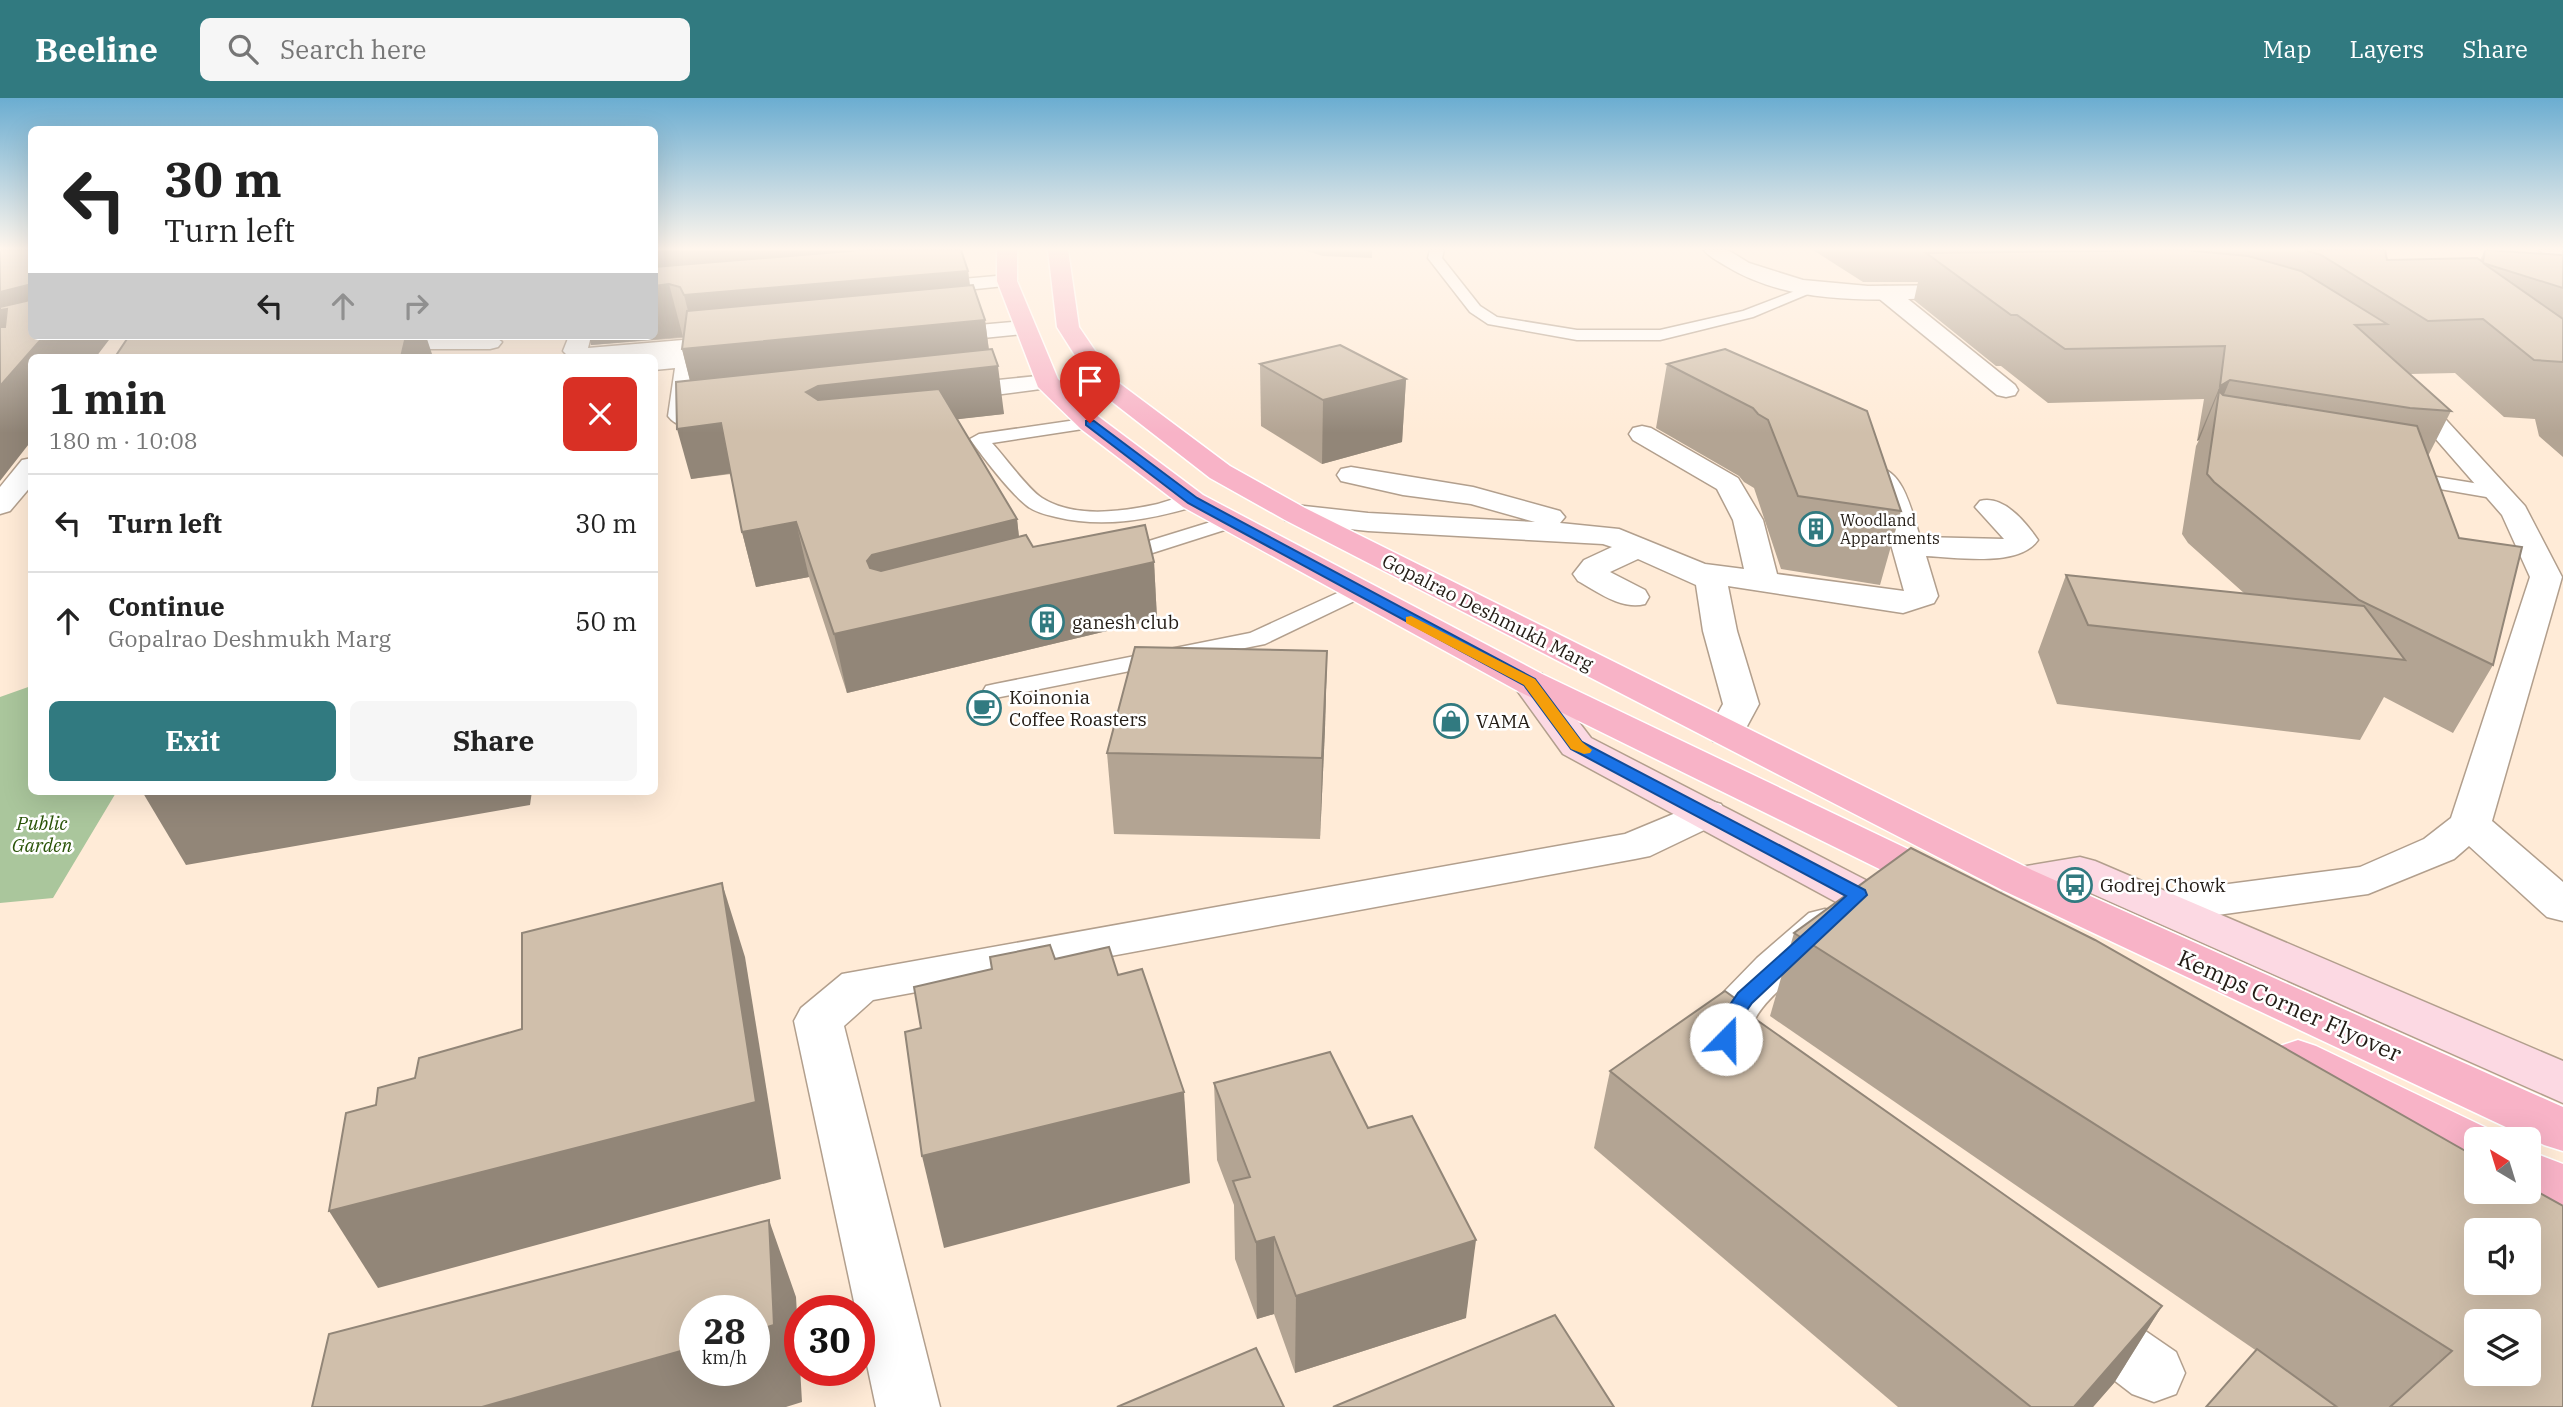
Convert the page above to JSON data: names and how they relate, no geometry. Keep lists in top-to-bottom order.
{
  "streets": {
    "main road": ["Gopalrao Deshmukh Marg", "Kemps Corner Flyover"]
  },
  "crossings": [
    ["Gopalrao Deshmukh Marg", "Kemps Corner Flyover"]
  ],
  "parks": ["Public Garden"],
  "places": {
    "building": ["Woodland Appartments", "ganesh club"],
    "cafe": ["Koinonia Coffee Roasters"],
    "shop": ["VAMA"],
    "bus stop": ["Godrej Chowk"]
  },
  "north": "top left",
  "page": {
    "header": "Beeline",
    "search": "Search here",
    "nav": ["Map", "Layers", "Share"],
    "turn": ["30 m", "Turn left"],
    "heading": ["1 min", "180 m · 10:08"],
    "list": [
      {
        "name": "Turn left",
        "value": "30 m"
      },
      {
        "name": "Continue",
        "note": "Gopalrao Deshmukh Marg",
        "value": "50 m"
      }
    ],
    "buttons": ["Exit", "Share"],
    "speed": "28 km/h",
    "limit": "30"
  }
}
